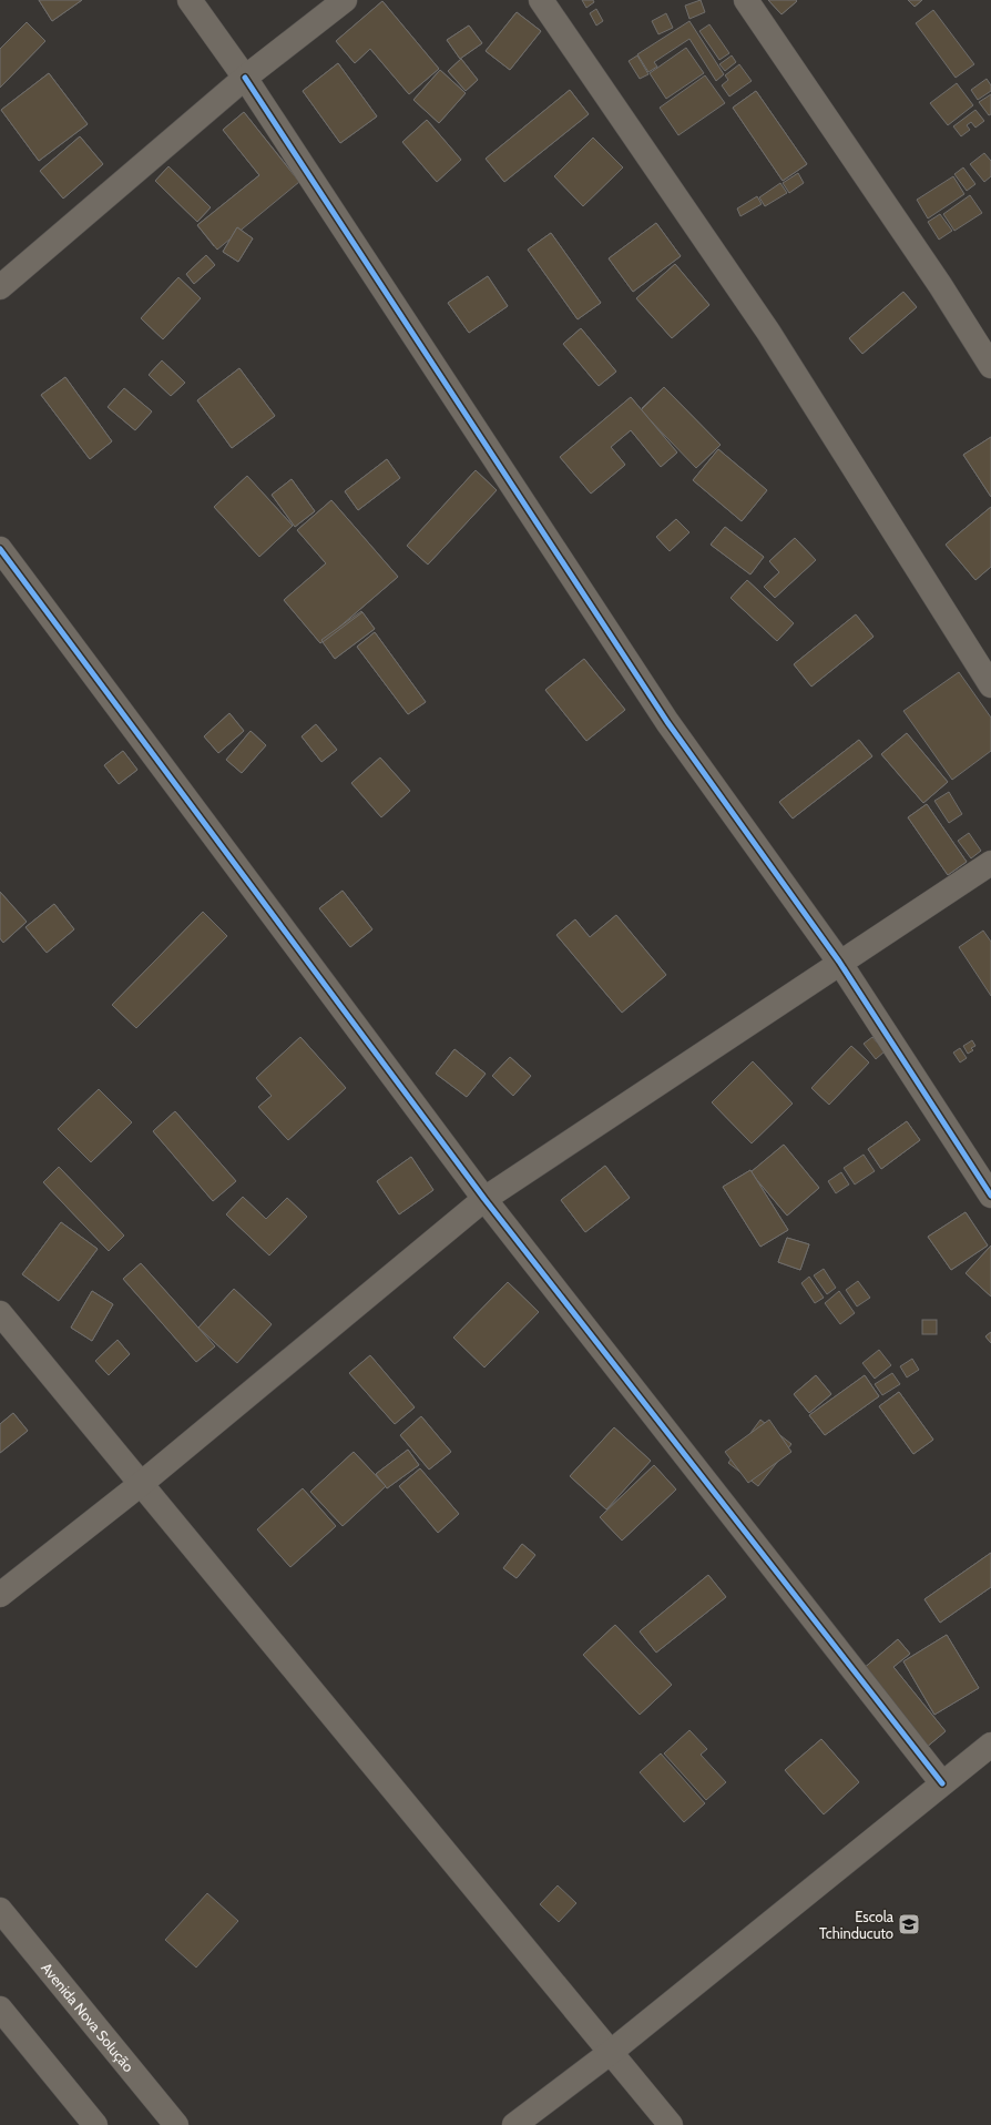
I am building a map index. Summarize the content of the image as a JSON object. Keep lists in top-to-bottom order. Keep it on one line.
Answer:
{"streets":{"street":["Avenida Nova Solução"]},"places":{"school or university":["Escola Tchinducuto"]}}
